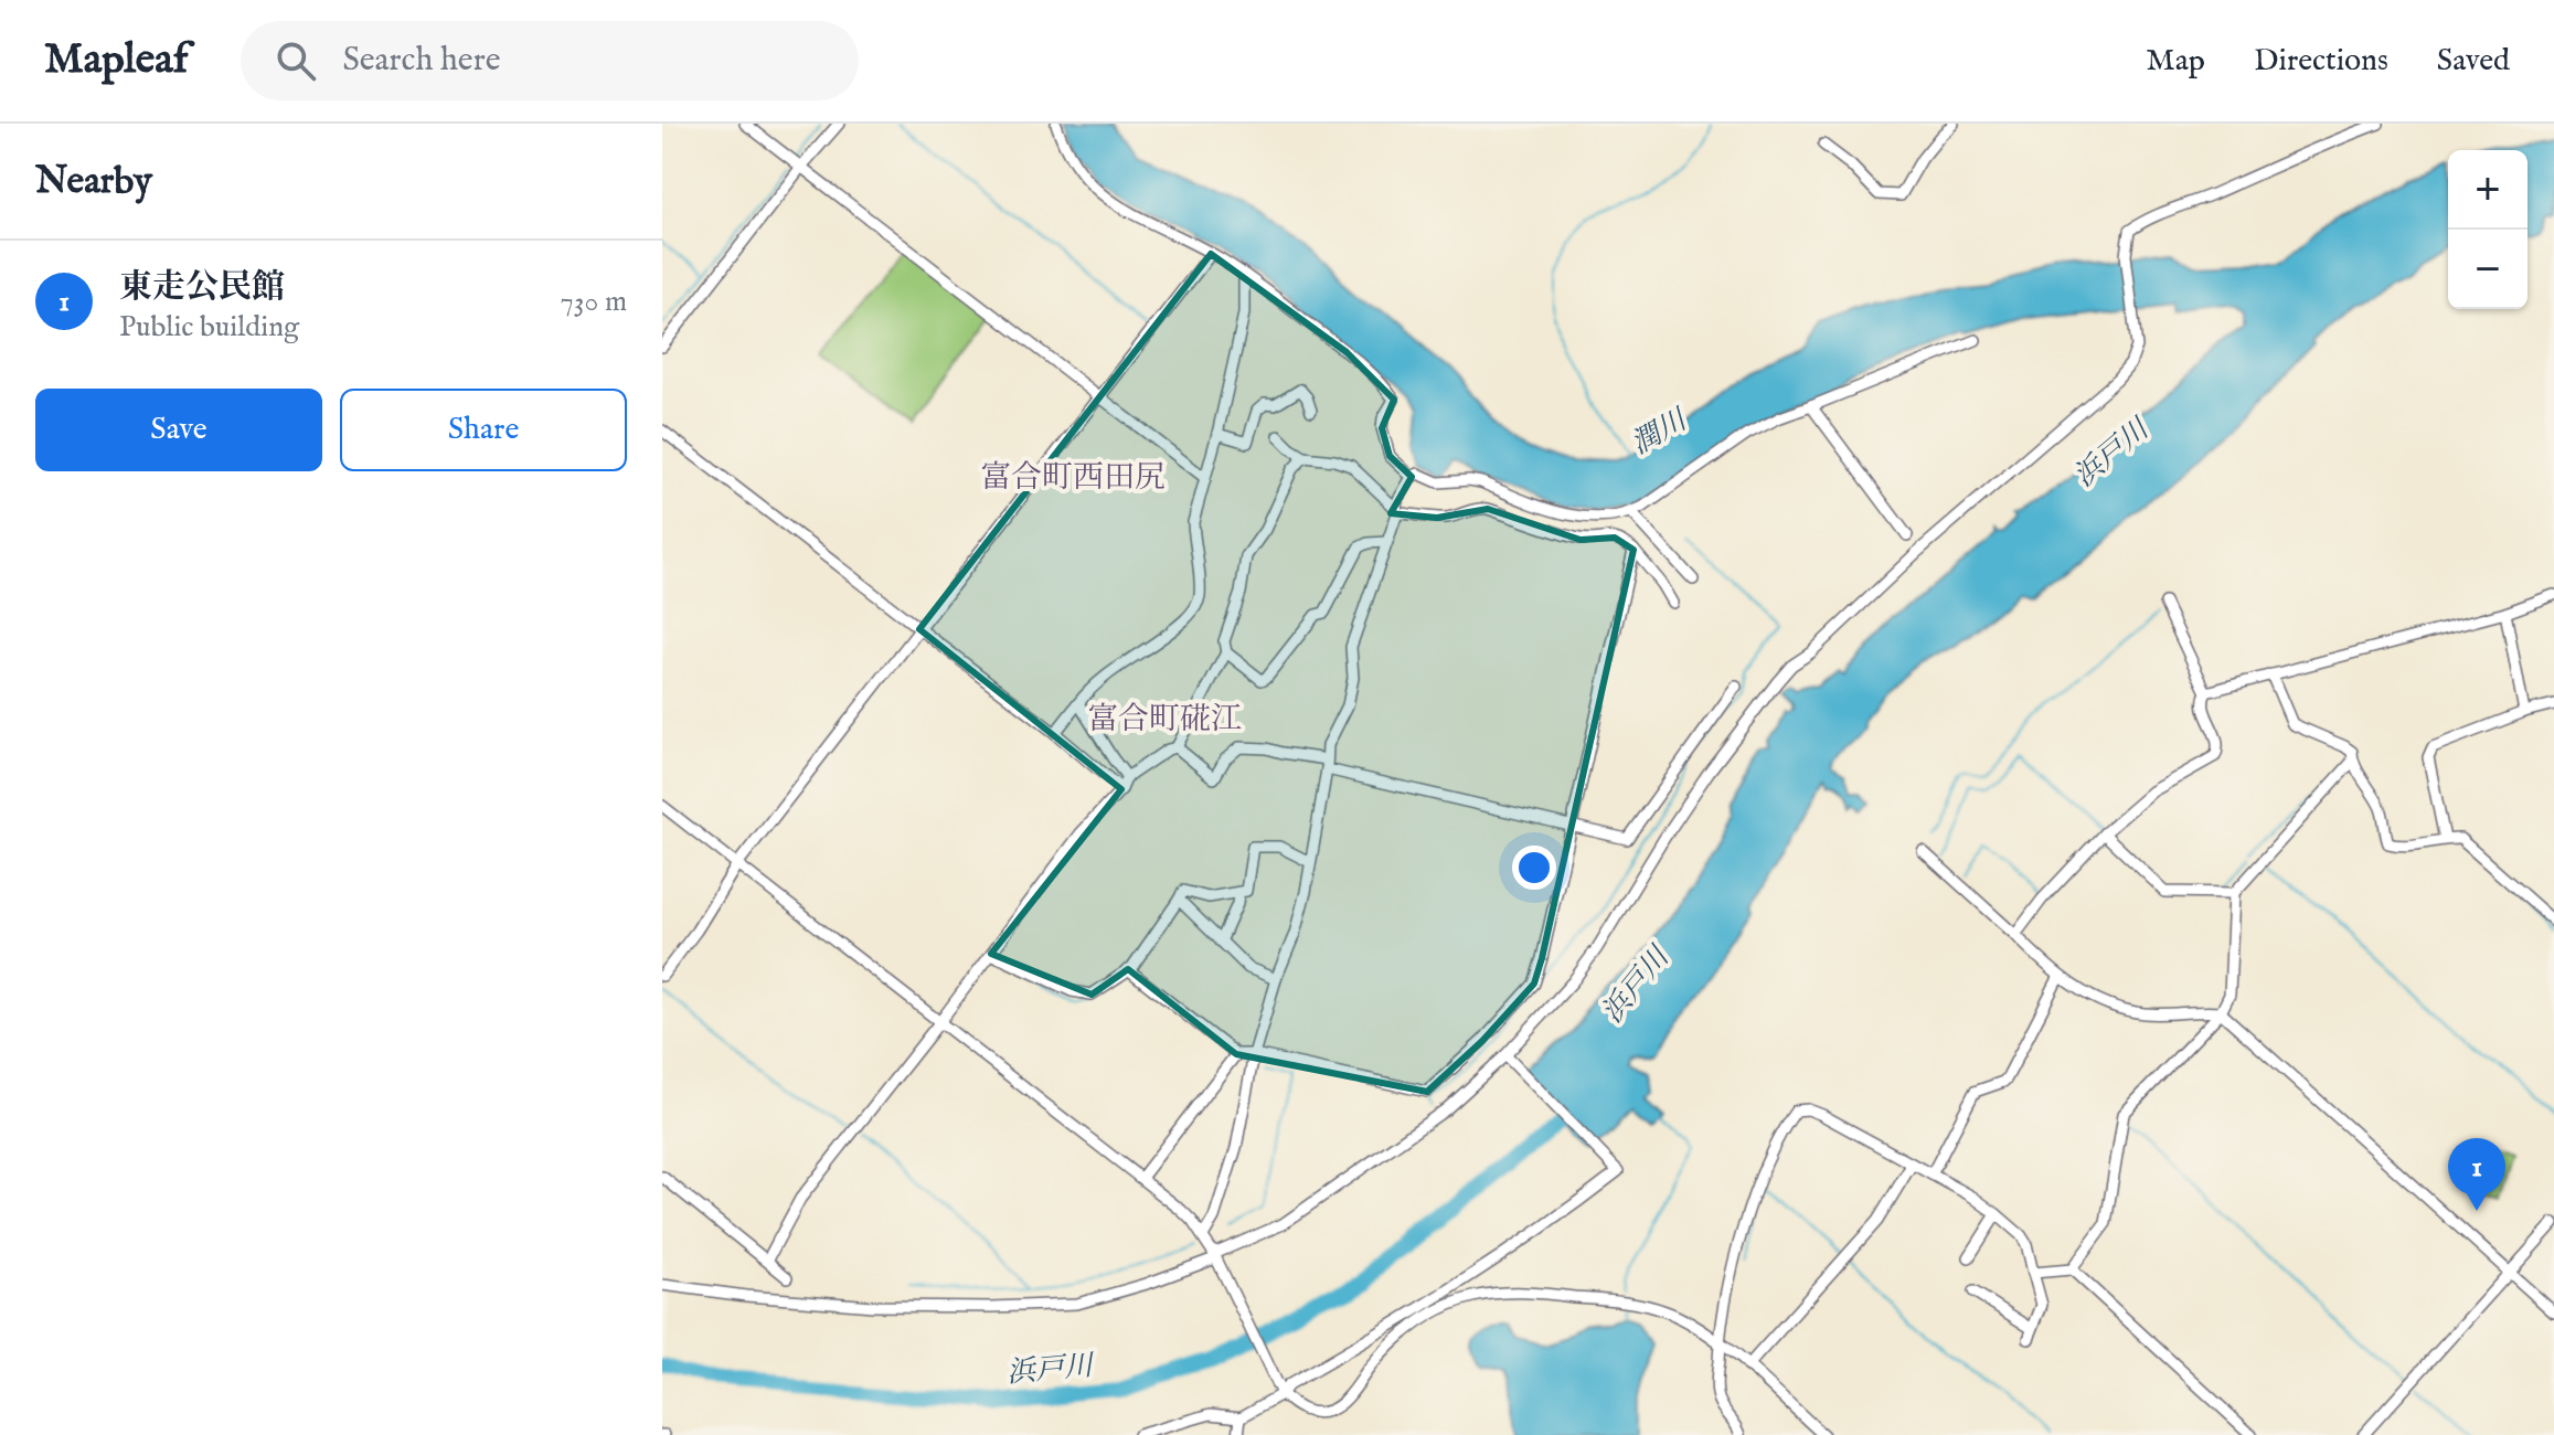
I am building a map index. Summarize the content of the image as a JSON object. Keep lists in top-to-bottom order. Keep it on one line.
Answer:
{"districts":["富合町西田尻","富合町硴江"],"water":["潤川","浜戸川"],"page":{"header":"Mapleaf","search":"Search here","nav":["Map","Directions","Saved"],"heading":"Nearby","map_buttons":["+","−"],"list":[{"mark":"1","name":"東走公民館","note":"Public building","value":"730 m"}],"buttons":["Save","Share"],"pins":"1"}}
